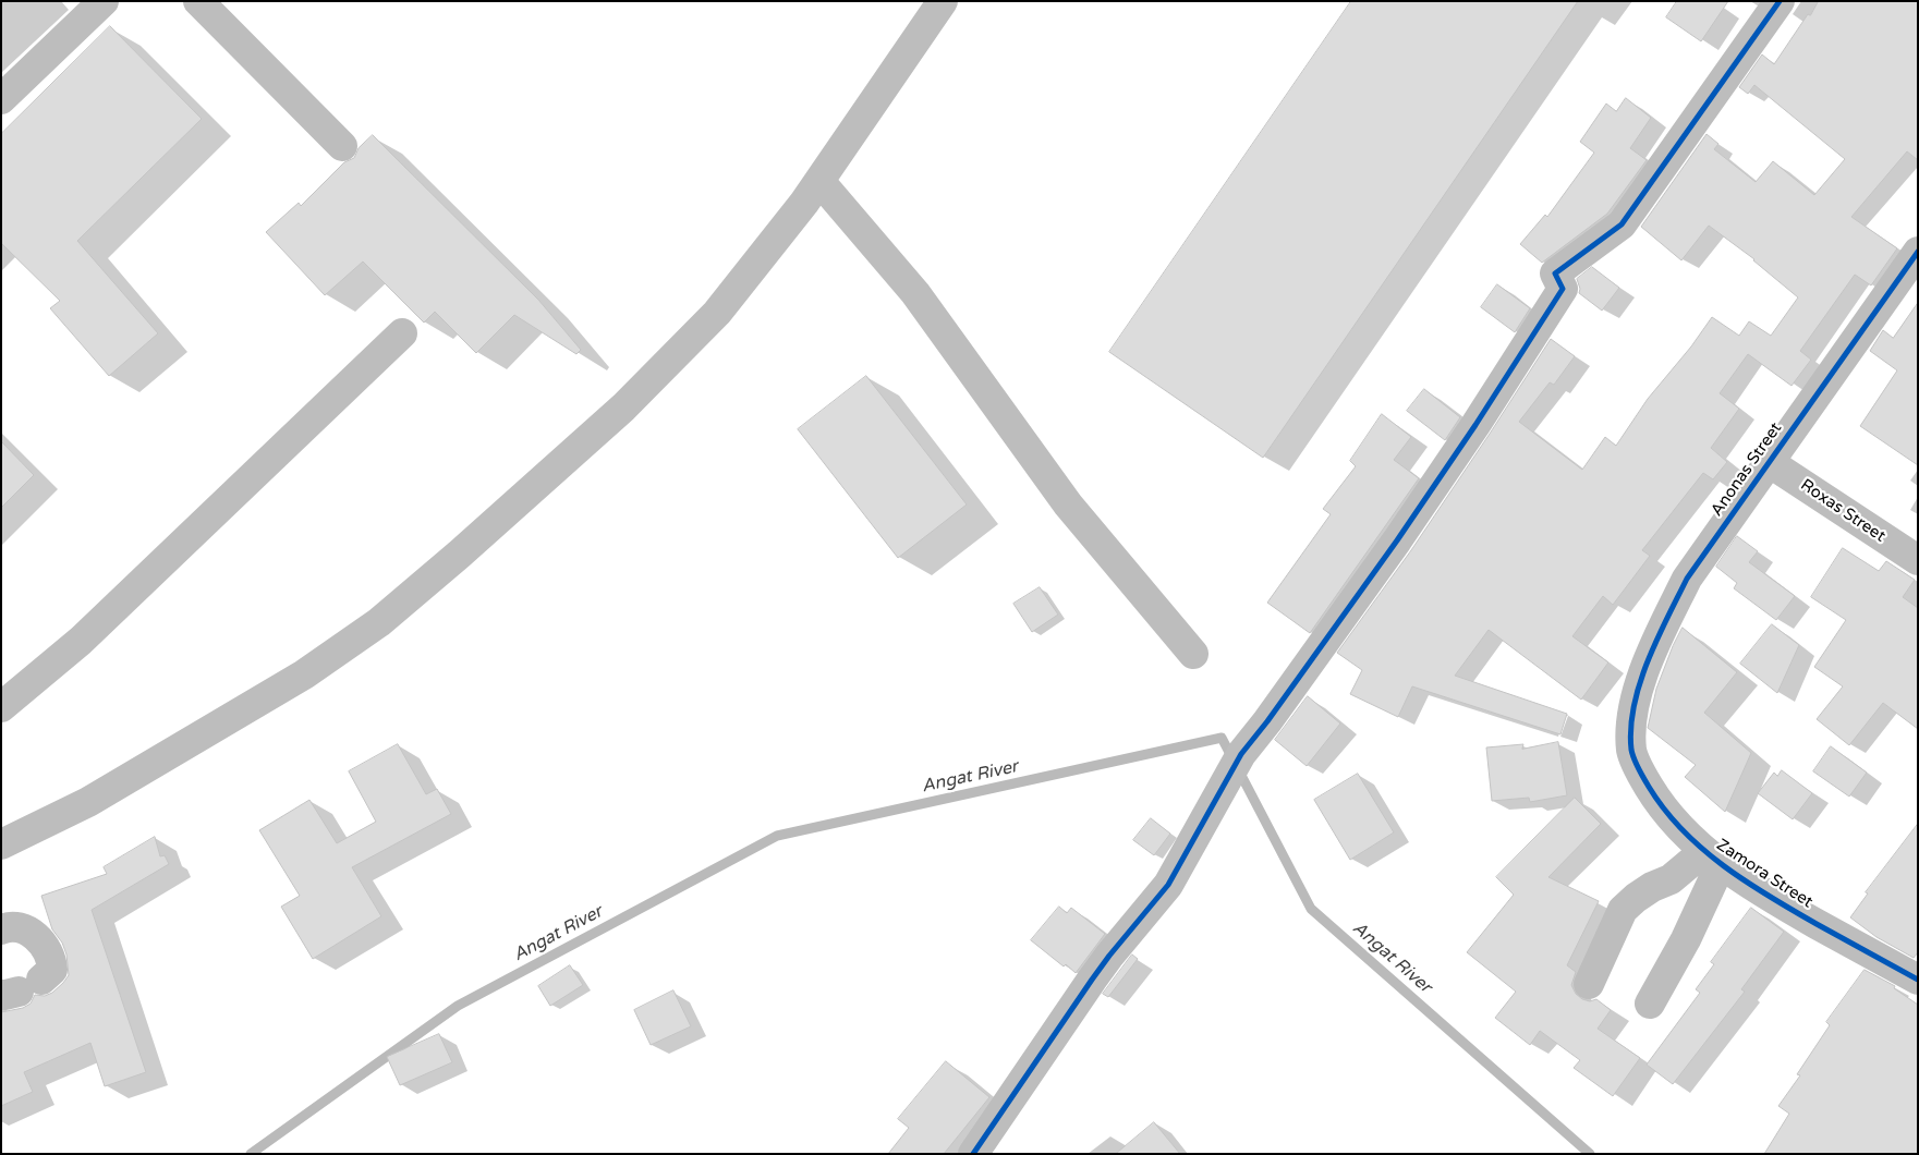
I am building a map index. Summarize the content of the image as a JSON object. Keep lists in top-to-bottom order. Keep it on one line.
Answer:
{"streets":{"street":["Anonas Street","Roxas Street","Zamora Street"]},"crossings":[["Anonas Street","Roxas Street"],["Anonas Street","Zamora Street"]],"water":["Angat River"]}
